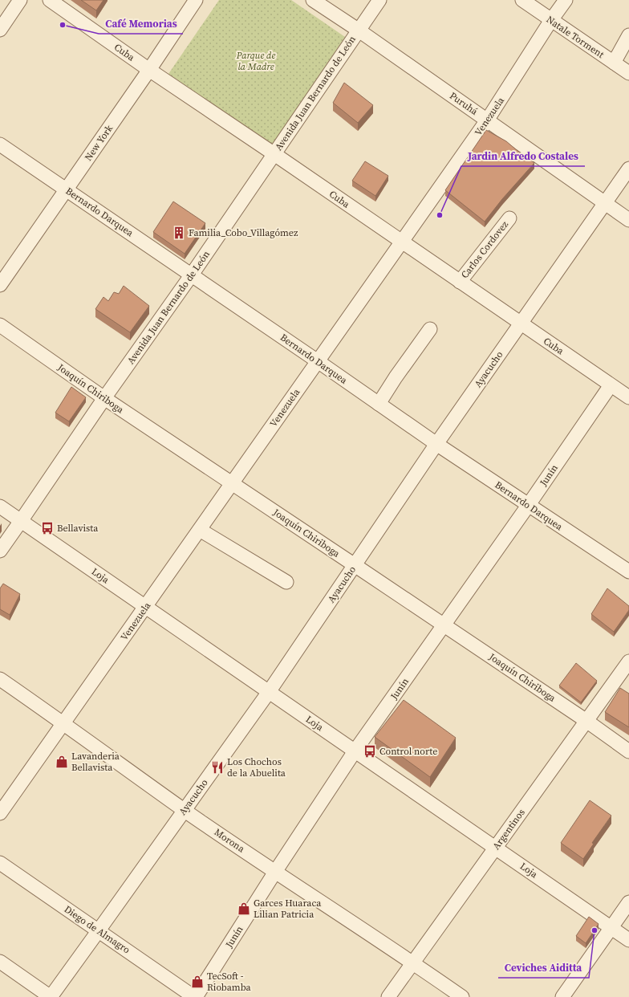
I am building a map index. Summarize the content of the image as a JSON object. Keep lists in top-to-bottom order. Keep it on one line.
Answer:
{"streets":{"street":["Natale Torment","Cuba","Avenida Juan Bernardo de León","Puruhá","Venezuela","New York","Bernardo Darquea","Carlos Cordovez","Ayacucho","Joaquín Chiriboga","Junín","Loja","Argentinos","Morona","Diego de Almagro"]},"crossings":[["Natale Torment","Venezuela"],["Cuba","Avenida Juan Bernardo de León"],["Cuba","Venezuela"],["Cuba","New York"],["Cuba","Carlos Cordovez"],["Cuba","Ayacucho"],["Cuba","Junín"],["Avenida Juan Bernardo de León","Puruhá"],["Avenida Juan Bernardo de León","Bernardo Darquea"],["Avenida Juan Bernardo de León","Joaquín Chiriboga"],["Avenida Juan Bernardo de León","Loja"],["Puruhá","Venezuela"],["Puruhá","Ayacucho"],["Venezuela","Bernardo Darquea"],["Venezuela","Joaquín Chiriboga"],["Venezuela","Loja"],["Venezuela","Morona"],["New York","Bernardo Darquea"],["Bernardo Darquea","Ayacucho"],["Bernardo Darquea","Junín"],["Ayacucho","Joaquín Chiriboga"],["Ayacucho","Loja"],["Ayacucho","Morona"],["Ayacucho","Diego de Almagro"],["Joaquín Chiriboga","Junín"],["Joaquín Chiriboga","Argentinos"],["Junín","Loja"],["Junín","Morona"],["Junín","Diego de Almagro"],["Loja","Argentinos"],["Argentinos","Morona"]],"parks":["Parque de la Madre"],"places":{"other":["Café Memorias","Jardin Alfredo Costales","Ceviches Aiditta"],"building":["Familia_Cobo_Villagómez"],"bus stop":["Bellavista","Control norte"],"shop":["Lavanderia Bellavista","Garces Huaraca Lilian Patricia","TecSoft - Riobamba"],"restaurant":["Los Chochos de la Abuelita"]}}
